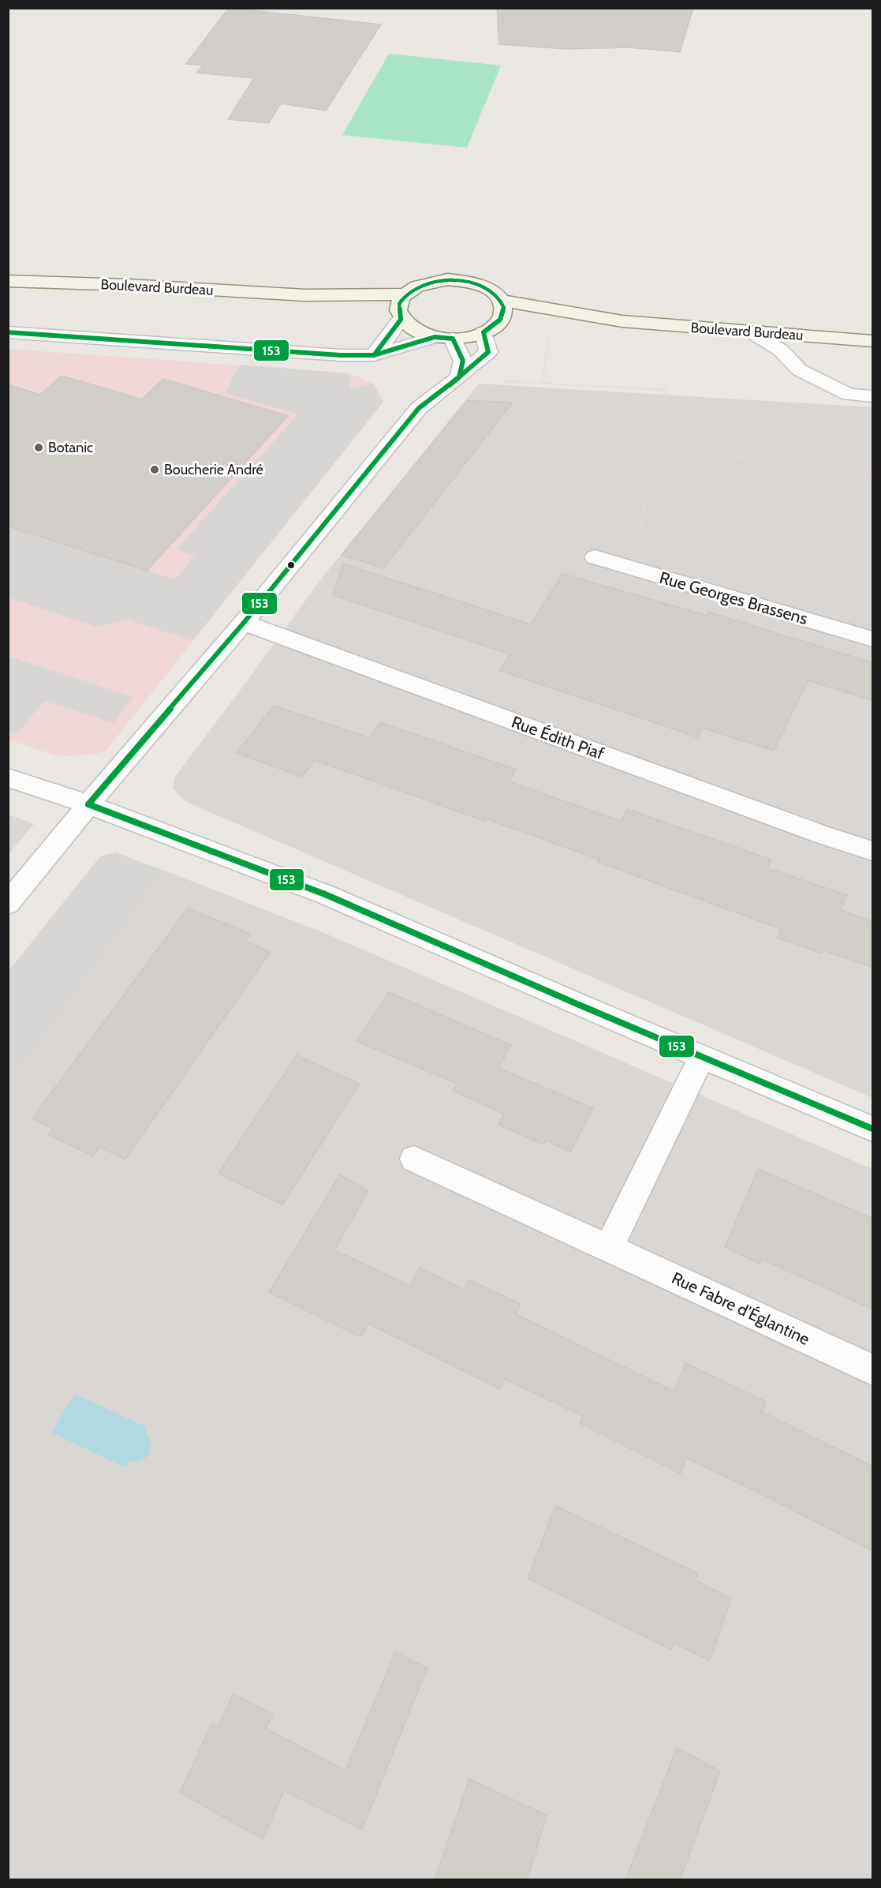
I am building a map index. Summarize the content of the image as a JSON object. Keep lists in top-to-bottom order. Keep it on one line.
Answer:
{"streets":{"main road":["Boulevard Burdeau"],"street":["Rue Georges Brassens","Rue Édith Piaf","Rue Fabre d'Églantine"]},"places":["Botanic","Boucherie André"],"lines":["transit line 153"]}
